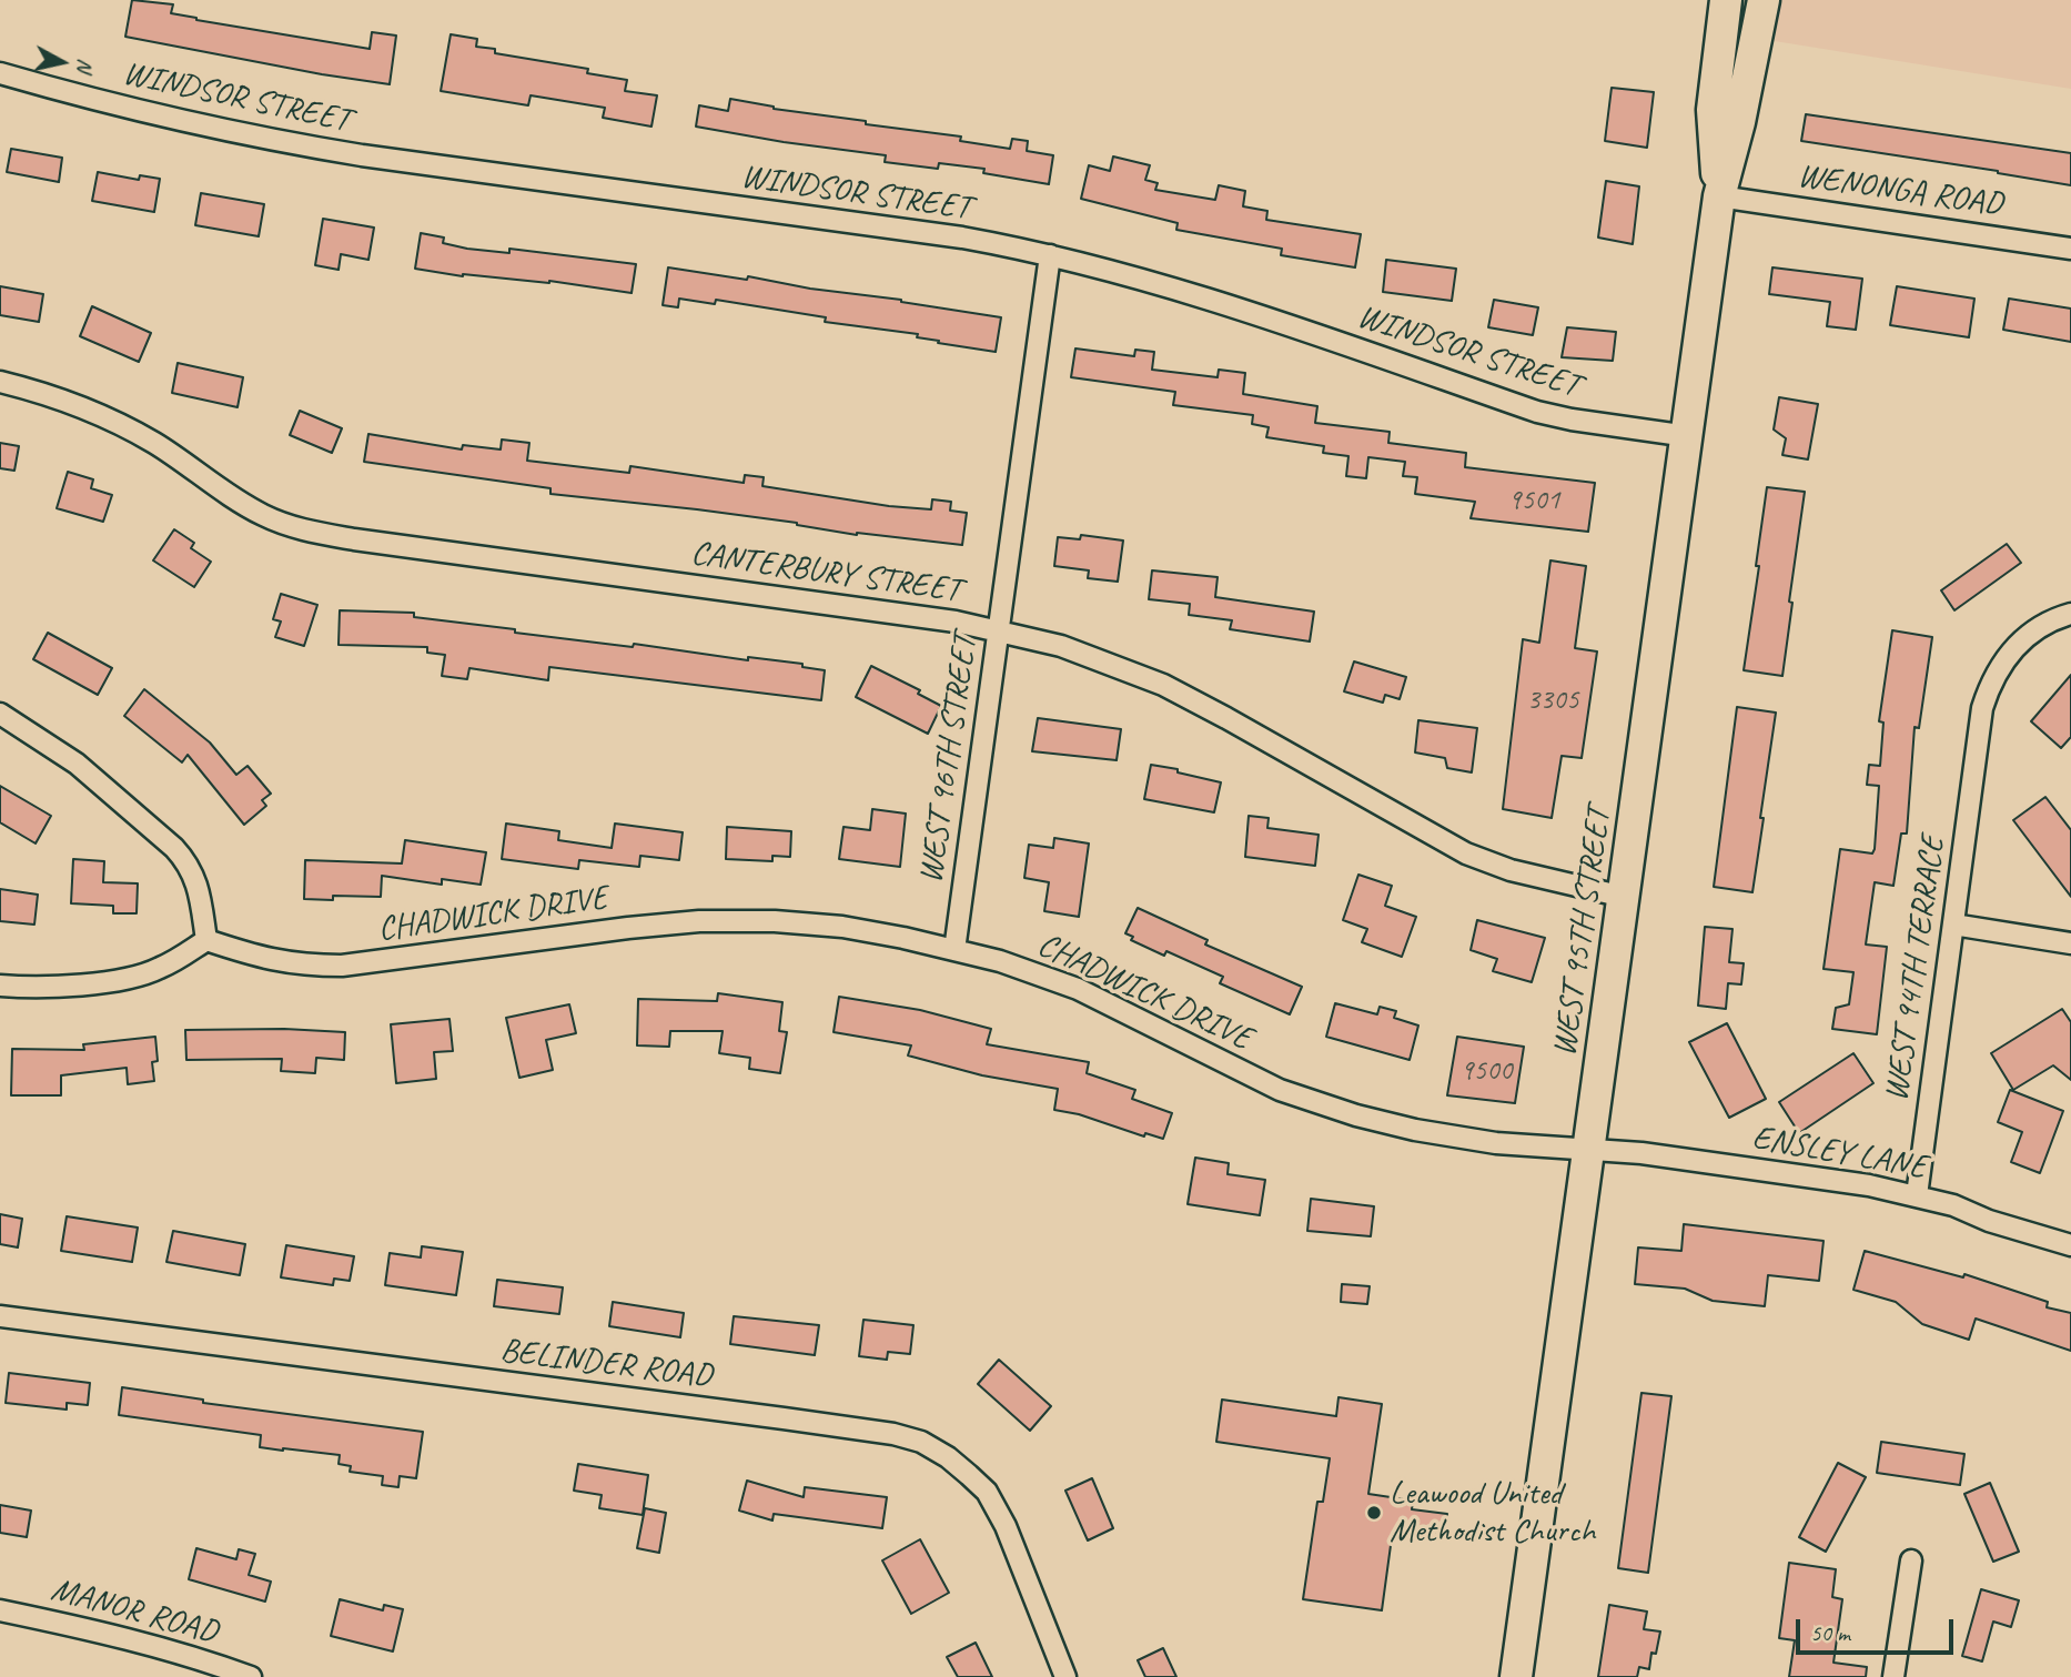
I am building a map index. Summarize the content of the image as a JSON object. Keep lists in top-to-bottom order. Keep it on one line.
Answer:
{"streets":{"main road":["WEST 95TH STREET"],"street":["WINDSOR STREET","WENONGA ROAD","CANTERBURY STREET","WEST 96TH STREET","CHADWICK DRIVE","WEST 94TH TERRACE","ENSLEY LANE","BELINDER ROAD","MANOR ROAD"]},"crossings":[["WINDSOR STREET","WEST 96TH STREET"],["WINDSOR STREET","WEST 95TH STREET"],["WENONGA ROAD","WEST 95TH STREET"],["CANTERBURY STREET","WEST 96TH STREET"],["CANTERBURY STREET","WEST 95TH STREET"],["WEST 96TH STREET","CHADWICK DRIVE"],["CHADWICK DRIVE","WEST 95TH STREET"],["CHADWICK DRIVE","ENSLEY LANE"],["WEST 95TH STREET","ENSLEY LANE"],["WEST 94TH TERRACE","ENSLEY LANE"]],"places":["Leawood United Methodist Church"],"house_numbers":["9501","3305","9500"],"scale_bar":"50 m","north":"right"}
